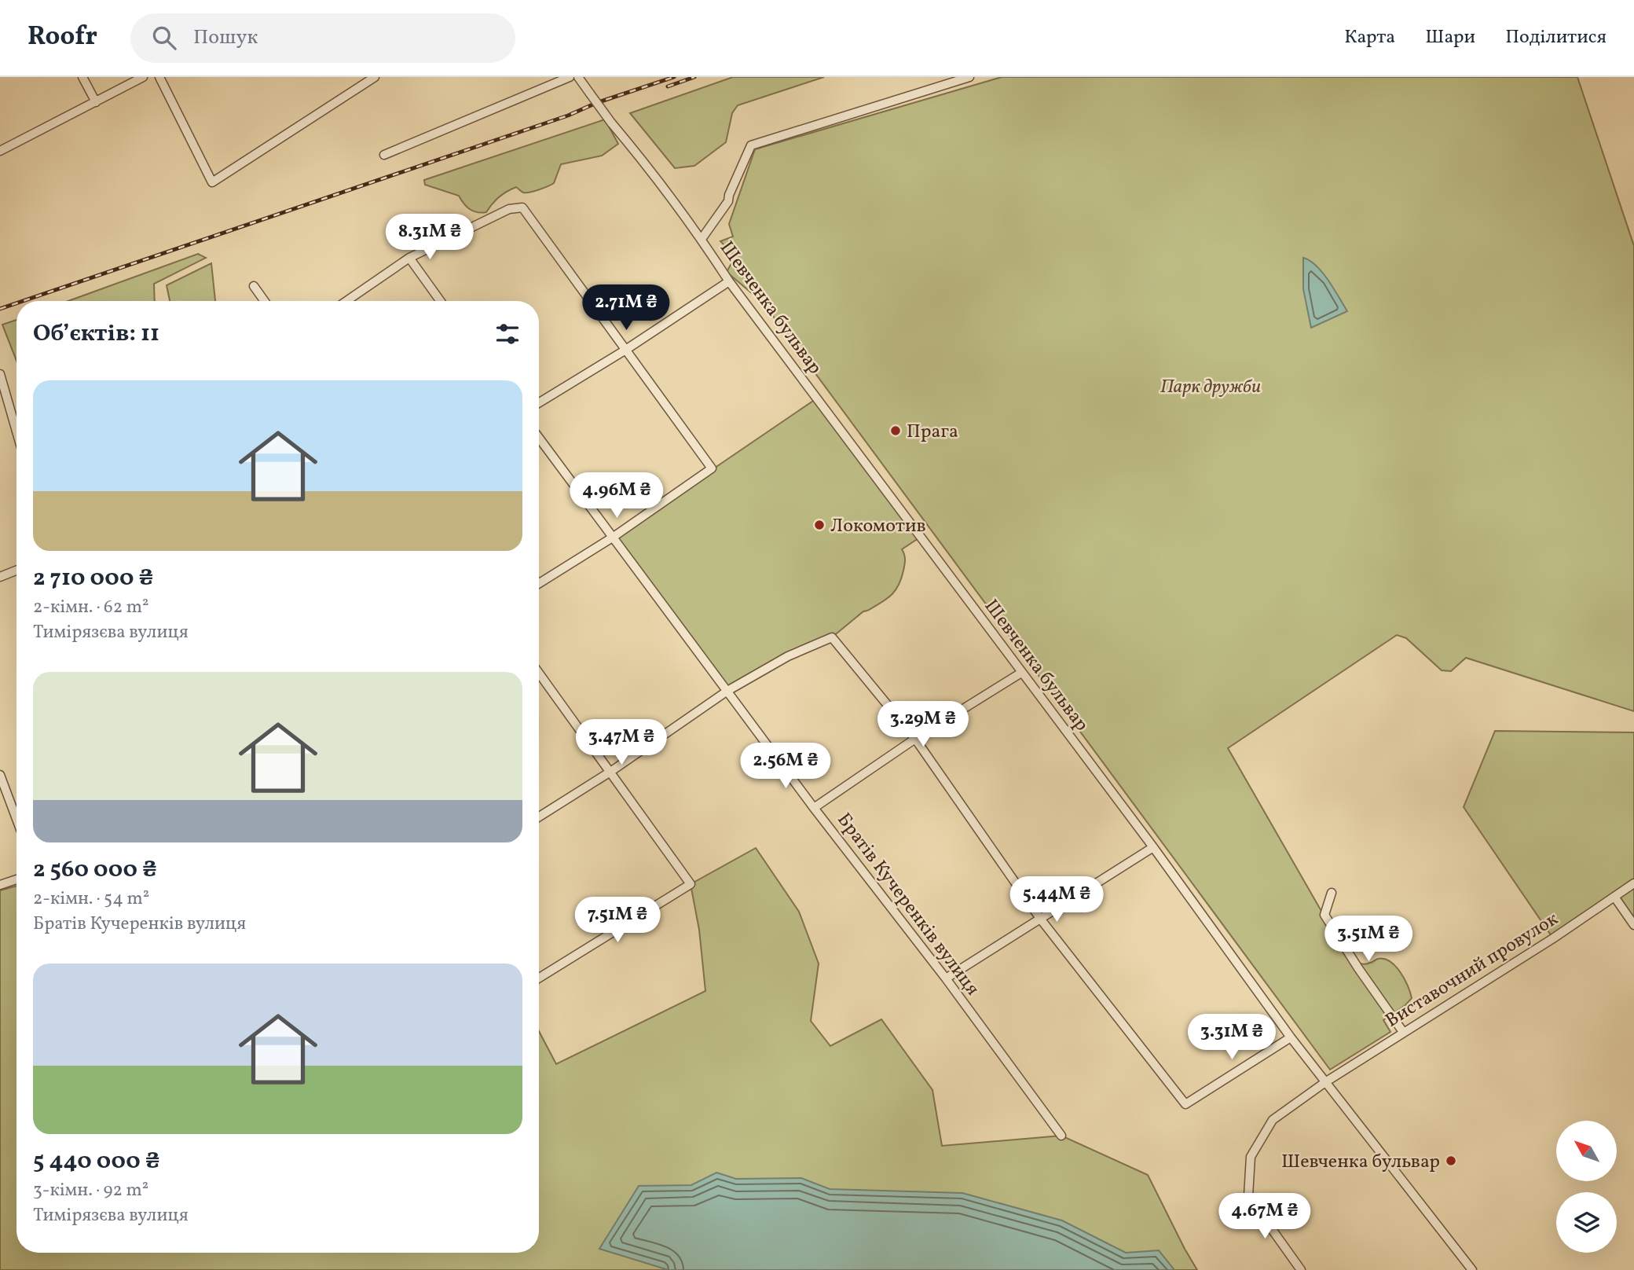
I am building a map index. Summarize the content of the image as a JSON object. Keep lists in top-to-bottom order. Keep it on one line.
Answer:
{"streets":{"street":["Шевченка бульвар","Братів Кучеренків вулиця","Виставочний провулок"]},"crossings":[["Шевченка бульвар","Виставочний провулок"]],"parks":["Парк дружби"],"places":["Прага","Локомотив","Шевченка бульвар"],"north":"top left","page":{"header":"Roofr","search":"Пошук","nav":["Карта","Шари","Поділитися"],"price":["8.31M ₴","2.71M ₴","4.96M ₴","3.29M ₴","3.47M ₴","2.56M ₴","5.44M ₴","7.51M ₴","3.51M ₴","3.31M ₴","4.67M ₴"],"heading":"Об’єктів: 11","list":[{"name":"2 710 000 ₴","note":"2-кімн. · 62 m² · Тимірязєва вулиця"},{"name":"2 560 000 ₴","note":"2-кімн. · 54 m² · Братів Кучеренків вулиця"},{"name":"5 440 000 ₴","note":"3-кімн. · 92 m² · Тимірязєва вулиця"}]}}
